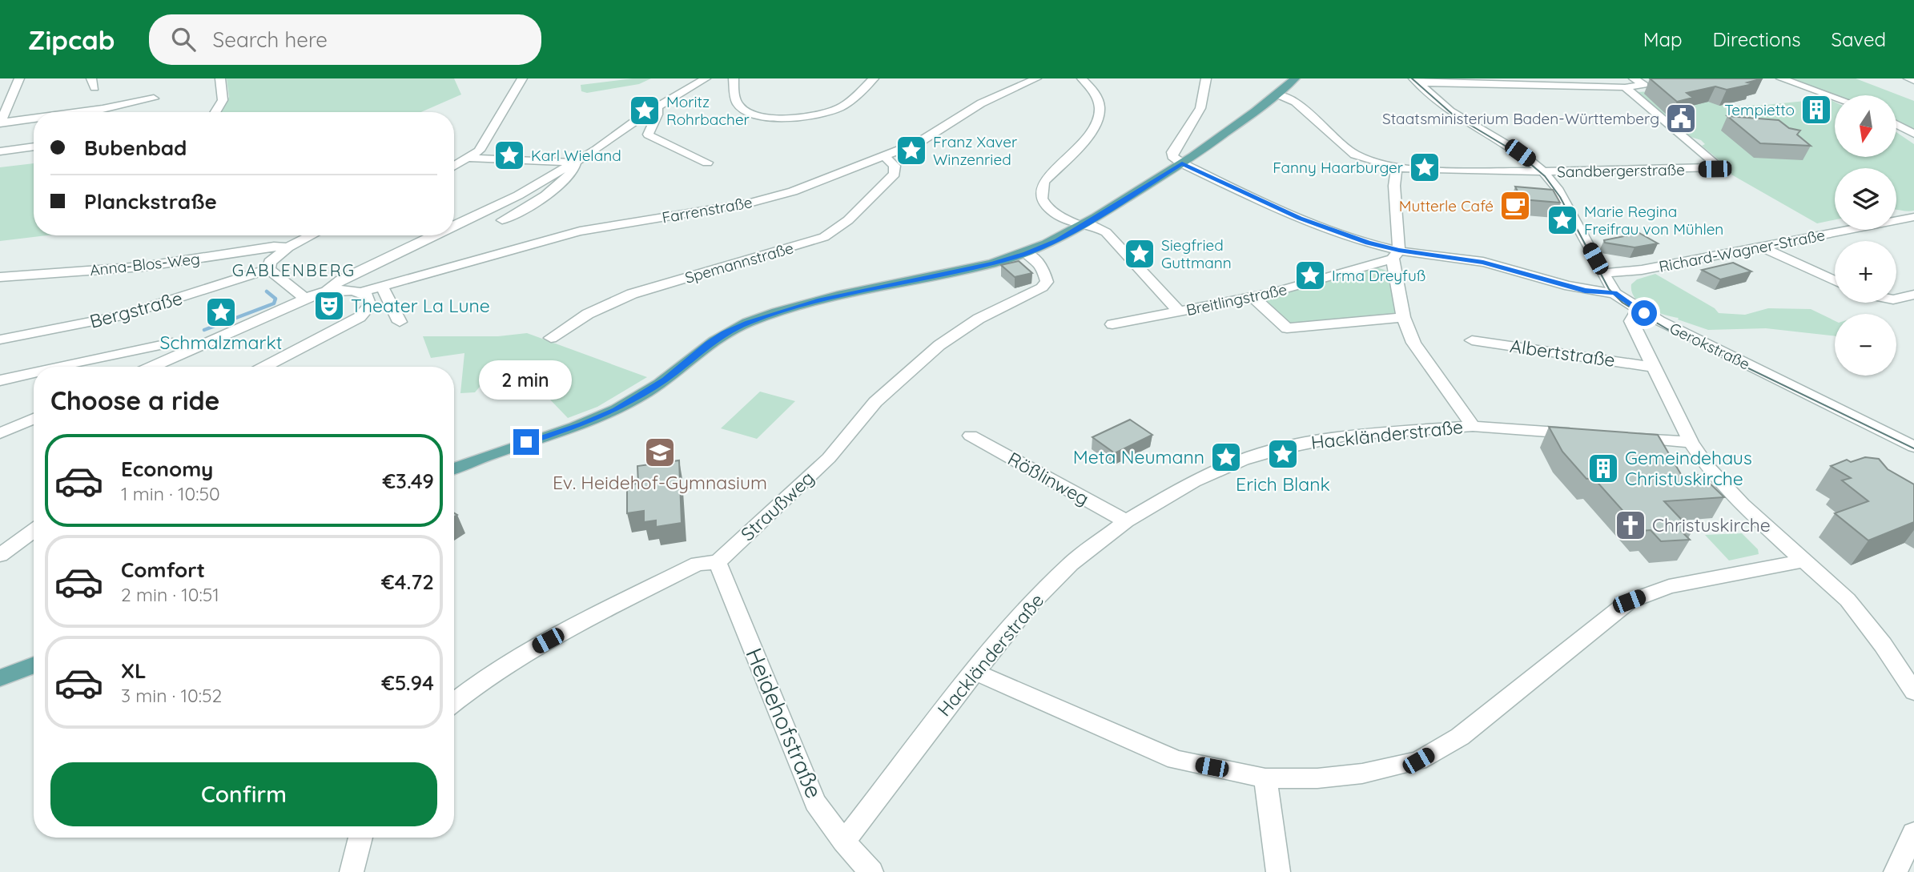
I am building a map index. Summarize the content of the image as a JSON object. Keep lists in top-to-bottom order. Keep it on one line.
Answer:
{"streets":{"street":["Sandbergerstraße","Farrenstraße","Richard-Wagner-Straße","Spemannstraße","Anna-Blos-Weg","Breitlingstraße","Bergstraße","Gerokstraße","Albertstraße","Hackländerstraße","Rößlinweg","Straußweg","Heidehofstraße"]},"crossings":[["Farrenstraße","Spemannstraße"],["Breitlingstraße","Gerokstraße"],["Hackländerstraße","Rößlinweg"],["Hackländerstraße","Heidehofstraße"],["Straußweg","Heidehofstraße"]],"districts":["GABLENBERG"],"places":{"building":["Tempietto","Gemeindehaus Christuskirche"],"place":["Moritz Rohrbacher","Franz Xaver Winzenried","Karl Wieland","Fanny Haarburger","Marie Regina Freifrau von Mühlen","Siegfried Guttmann","Irma Dreyfuß","Schmalzmarkt","Erich Blank","Meta Neumann"],"public building":["Staatsministerium Baden-Württemberg"],"cafe":["Mutterle Café"],"theatre":["Theater La Lune"],"school or university":["Ev. Heidehof-Gymnasium"],"church":["Christuskirche"]},"north":"bottom","page":{"header":"Zipcab","search":"Search here","nav":["Map","Directions","Saved"],"map_buttons":["+","−"],"banner":["Bubenbad","Planckstraße"],"bubble":"2 min","heading":"Choose a ride","list":[{"name":"Economy","note":"1 min · 10:50","value":"€3.49"},{"name":"Comfort","note":"2 min · 10:51","value":"€4.72"},{"name":"XL","note":"3 min · 10:52","value":"€5.94"}],"buttons":"Confirm"}}
